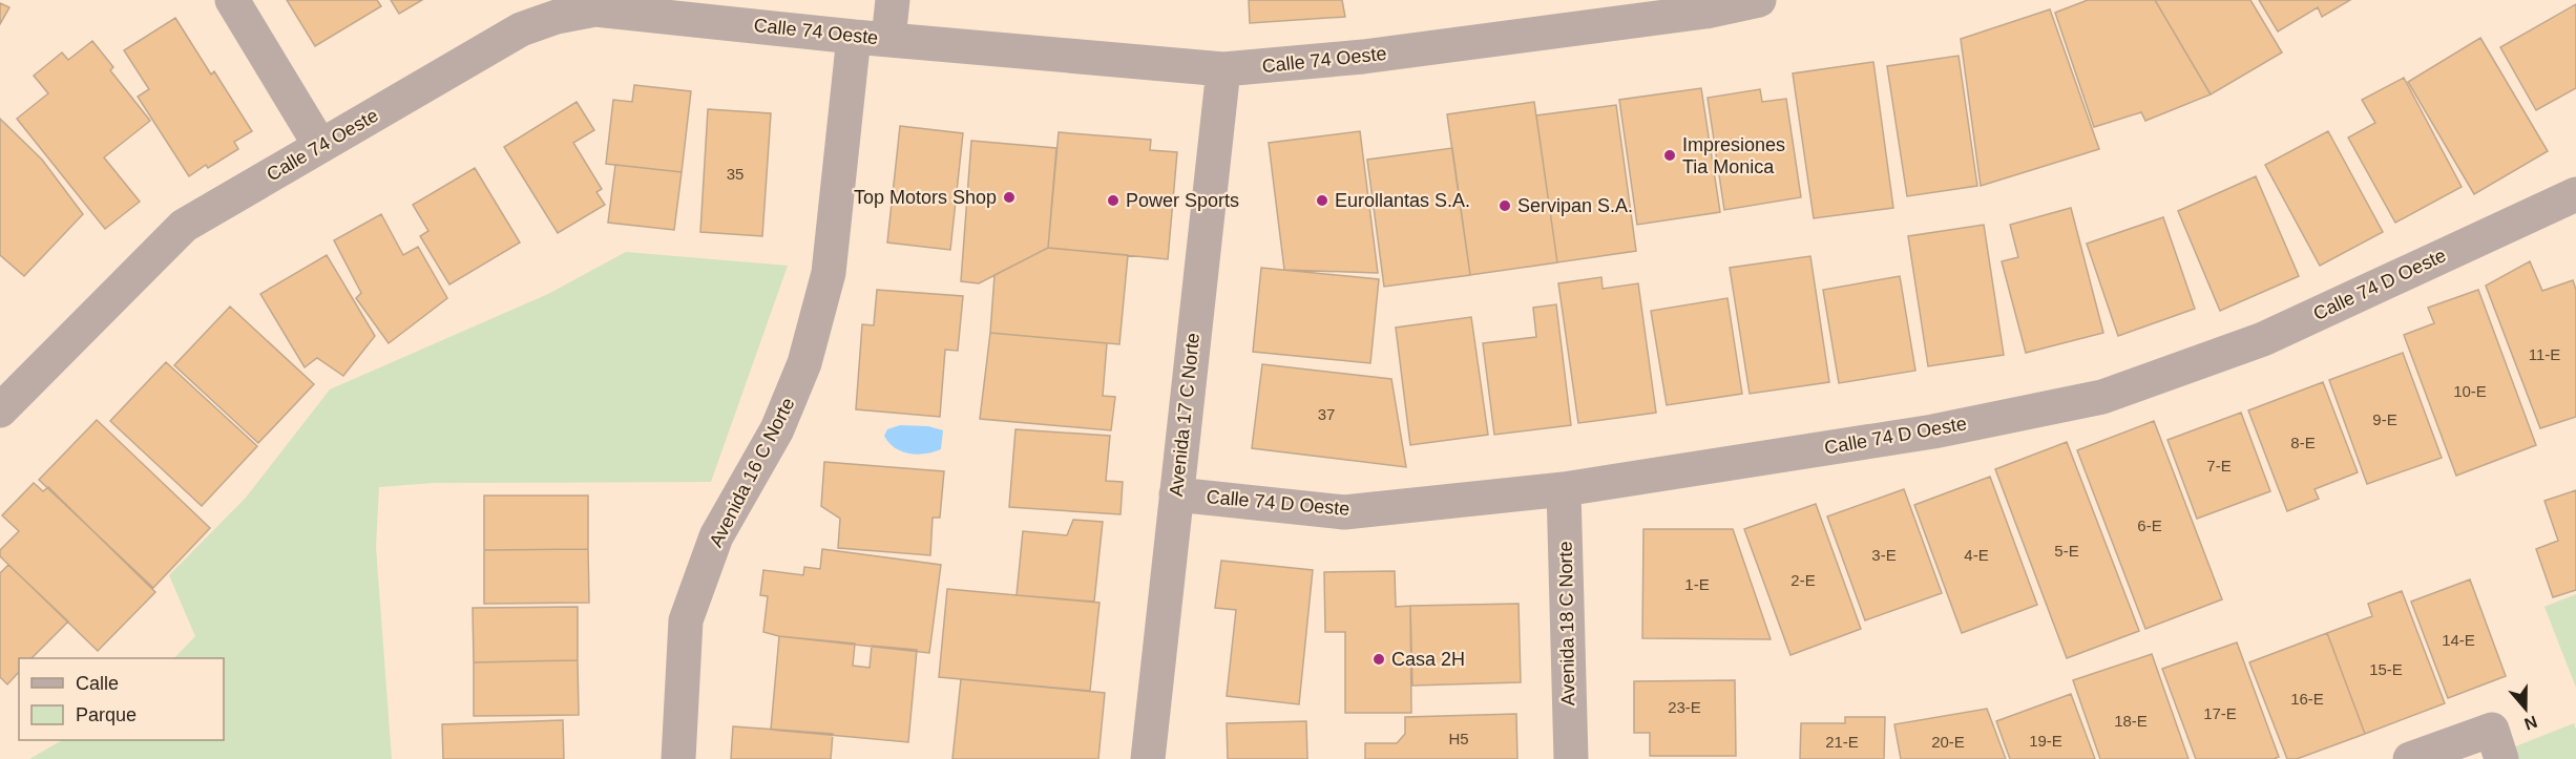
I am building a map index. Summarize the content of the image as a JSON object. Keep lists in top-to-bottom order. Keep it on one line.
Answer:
{"streets":{"street":["Calle 74 Oeste","Calle 74 D Oeste","Avenida 17 C Norte","Avenida 16 C Norte","Avenida 18 C Norte"]},"crossings":[["Calle 74 Oeste","Avenida 17 C Norte"],["Calle 74 Oeste","Avenida 16 C Norte"],["Calle 74 D Oeste","Avenida 17 C Norte"],["Calle 74 D Oeste","Avenida 18 C Norte"]],"places":["Impresiones Tia Monica","Top Motors Shop","Power Sports","Eurollantas S.A.","Servipan S.A.","Casa 2H"],"house_numbers":["35","11-E","10-E","37","9-E","8-E","7-E","6-E","5-E","3-E","4-E","2-E","1-E","14-E","15-E","16-E","23-E","17-E","18-E","H5","19-E","21-E","20-E"],"legend":["Calle","Parque"],"north":"bottom"}
